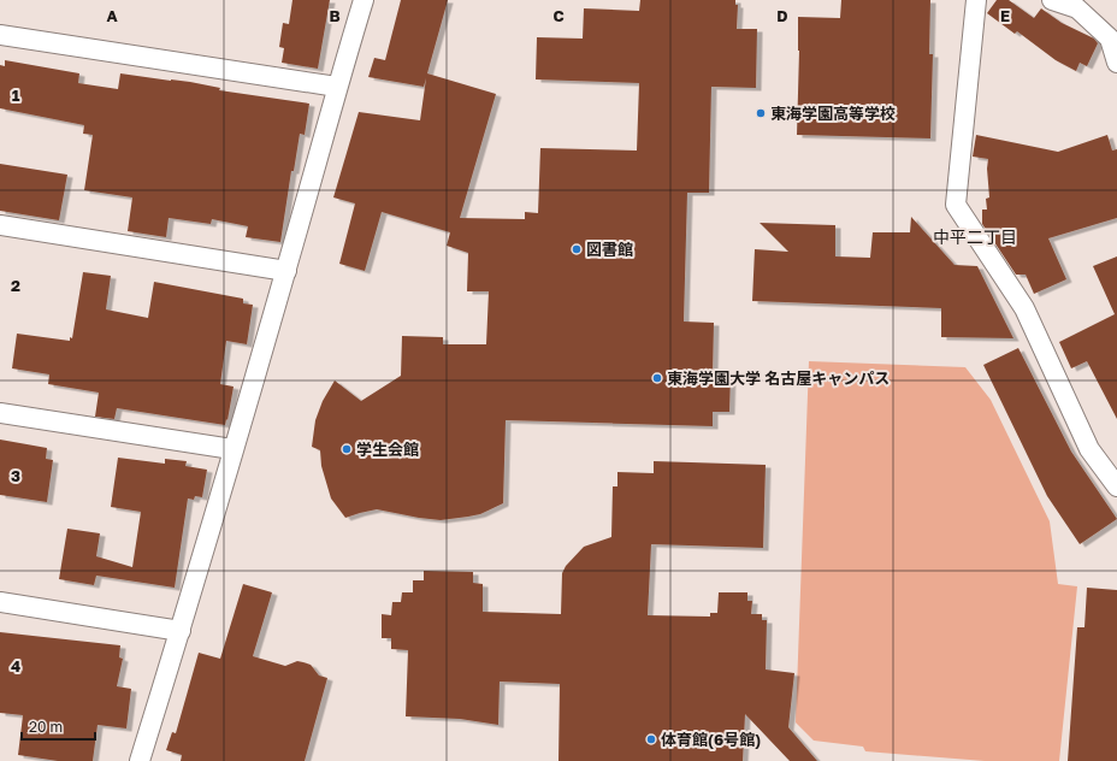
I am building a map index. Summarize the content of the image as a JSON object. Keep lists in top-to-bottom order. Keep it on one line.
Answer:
{"districts":["中平二丁目"],"places":["東海学園高等学校","図書館","東海学園大学 名古屋キャンパス","学生会館","体育館(6号館)"],"scale_bar":"20 m","grid":{"columns":["A","B","C","D","E"],"rows":["1","2","3","4"]}}
